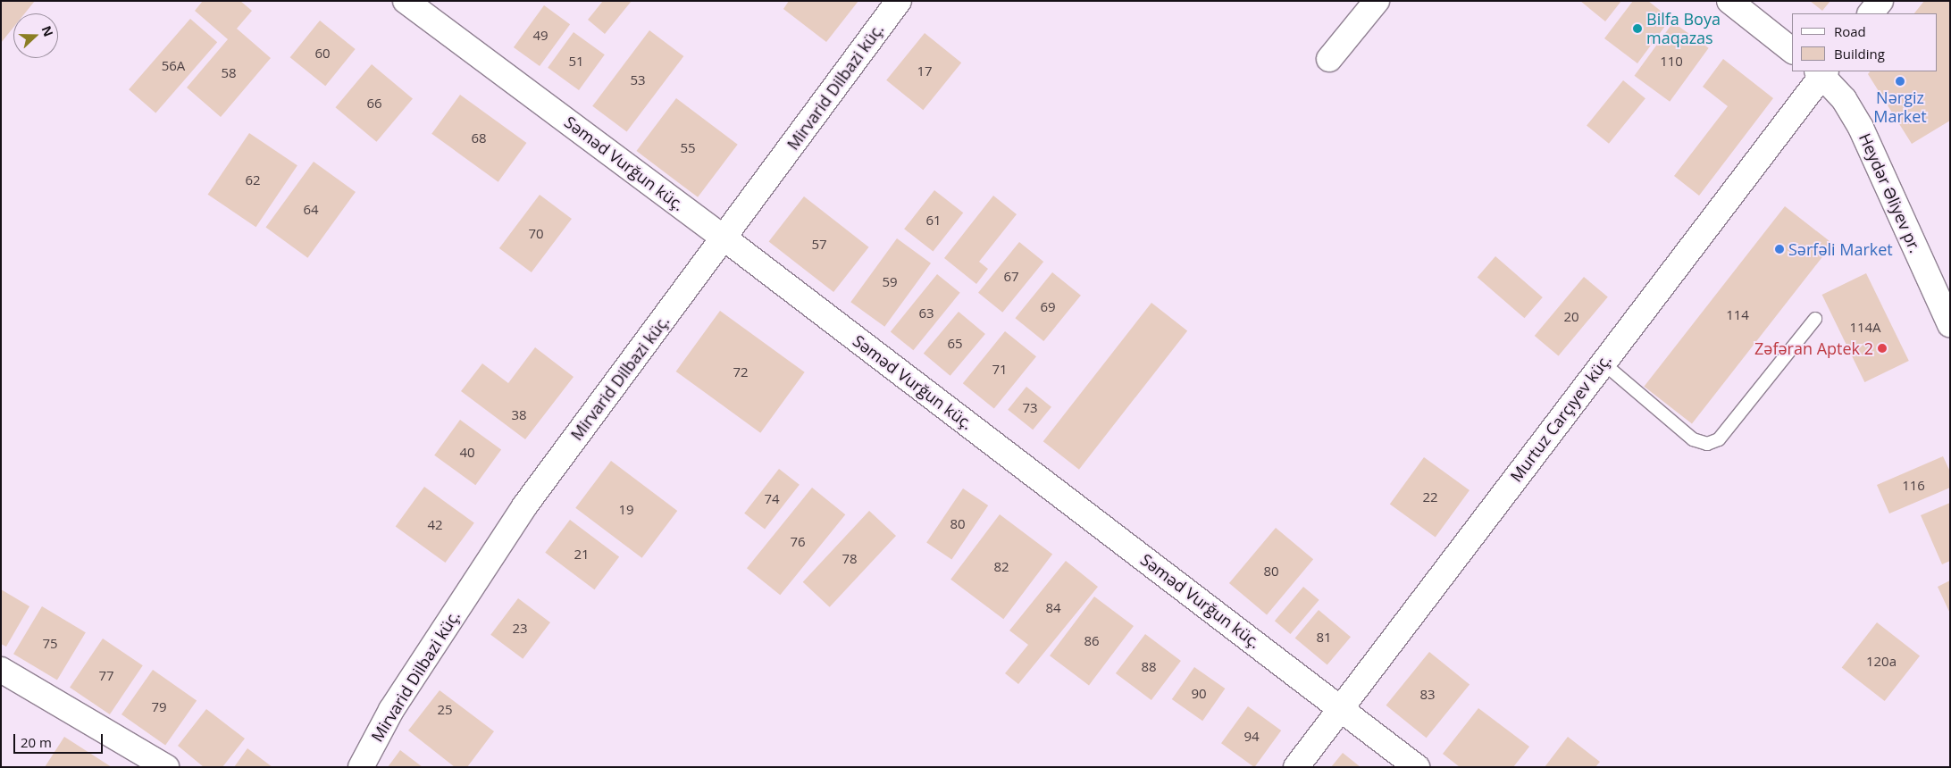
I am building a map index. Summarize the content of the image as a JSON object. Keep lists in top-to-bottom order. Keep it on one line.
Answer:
{"streets":{"street":["Mirvarid Dilbazi küç.","Səməd Vurğun küç.","Heydər Əliyev pr.","Murtuz Carçıyev küç."]},"crossings":[["Mirvarid Dilbazi küç.","Səməd Vurğun küç."],["Səməd Vurğun küç.","Murtuz Carçıyev küç."],["Heydər Əliyev pr.","Murtuz Carçıyev küç."]],"places":["Bilfa Boya maqazas","Nərgiz Market","Sərfəli Market","Zəfəran Aptek 2"],"house_numbers":["49","60","51","110","56A","17","58","53","66","68","55","62","64","61","70","57","67","59","69","63","114","20","114A","65","71","72","73","38","40","116","22","74","19","80","42","76","21","78","82","80","84","23","81","86","75","120a","88","77","90","83","79","25","94"],"legend":["Road","Building"],"scale_bar":"20 m","north":"right"}
